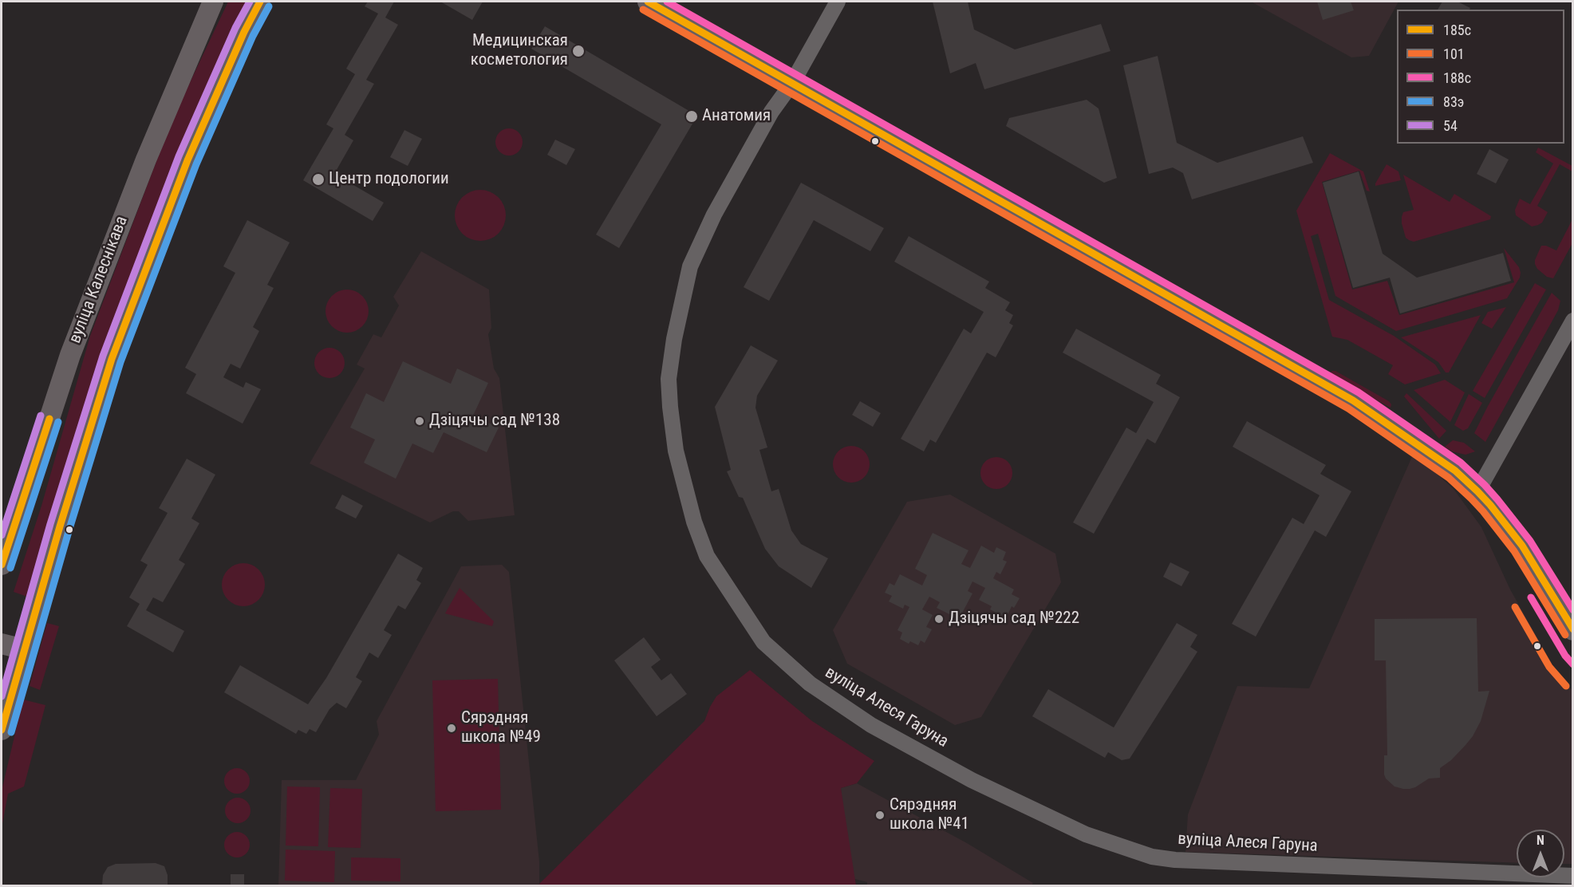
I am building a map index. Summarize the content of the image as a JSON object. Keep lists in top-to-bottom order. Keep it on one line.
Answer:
{"streets":{"main road":["вуліца Калеснікава"],"street":["вуліца Алеся Гаруна"]},"places":["Медицинская косметология","Анатомия","Центр подологии","Дзіцячы сад №138","Дзіцячы сад №222","Сярэдняя школа №49","Сярэдняя школа №41"],"lines":["transit line 185с","transit line 188с","transit line 54","transit line 83э","transit line 101"],"legend":["185с","101","188с","83э","54"],"north":"top"}
